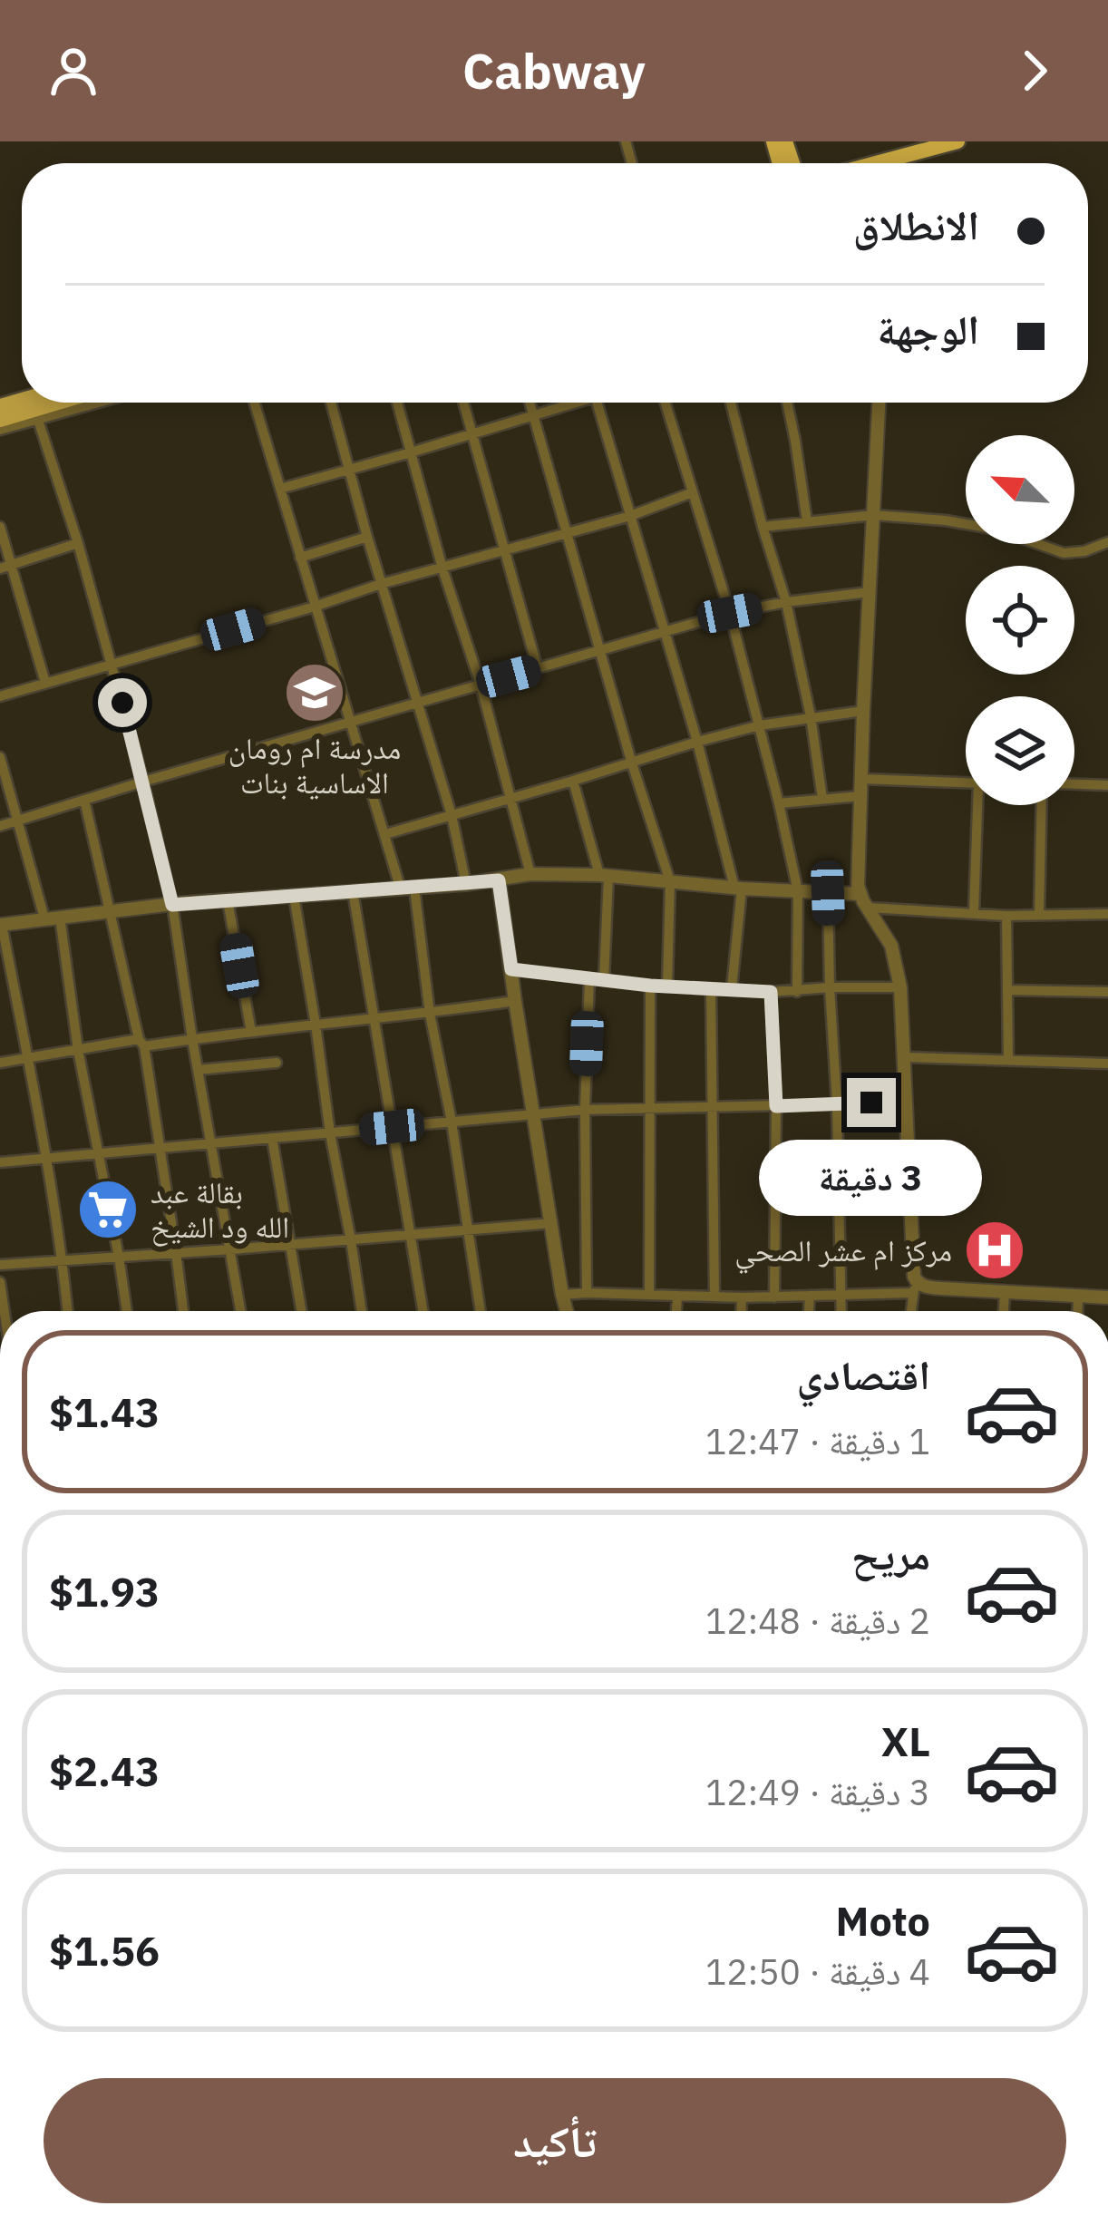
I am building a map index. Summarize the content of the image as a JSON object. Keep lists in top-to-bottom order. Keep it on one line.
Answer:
{"places":{"school or university":["مدرسة ام رومان الاساسية بنات"],"supermarket":["بقالة عبد الله ود الشيخ"],"hospital":["مركز ام عشر الصحي"]},"north":"top left","page":{"header":"Cabway","banner":["الانطلاق","الوجهة"],"bubble":"3 دقيقة","list":[{"name":"اقتصادي","note":"1 دقيقة · 12:47","value":"$1.43"},{"name":"مريح","note":"2 دقيقة · 12:48","value":"$1.93"},{"name":"XL","note":"3 دقيقة · 12:49","value":"$2.43"},{"name":"Moto","note":"4 دقيقة · 12:50","value":"$1.56"}],"buttons":"تأكيد"}}
